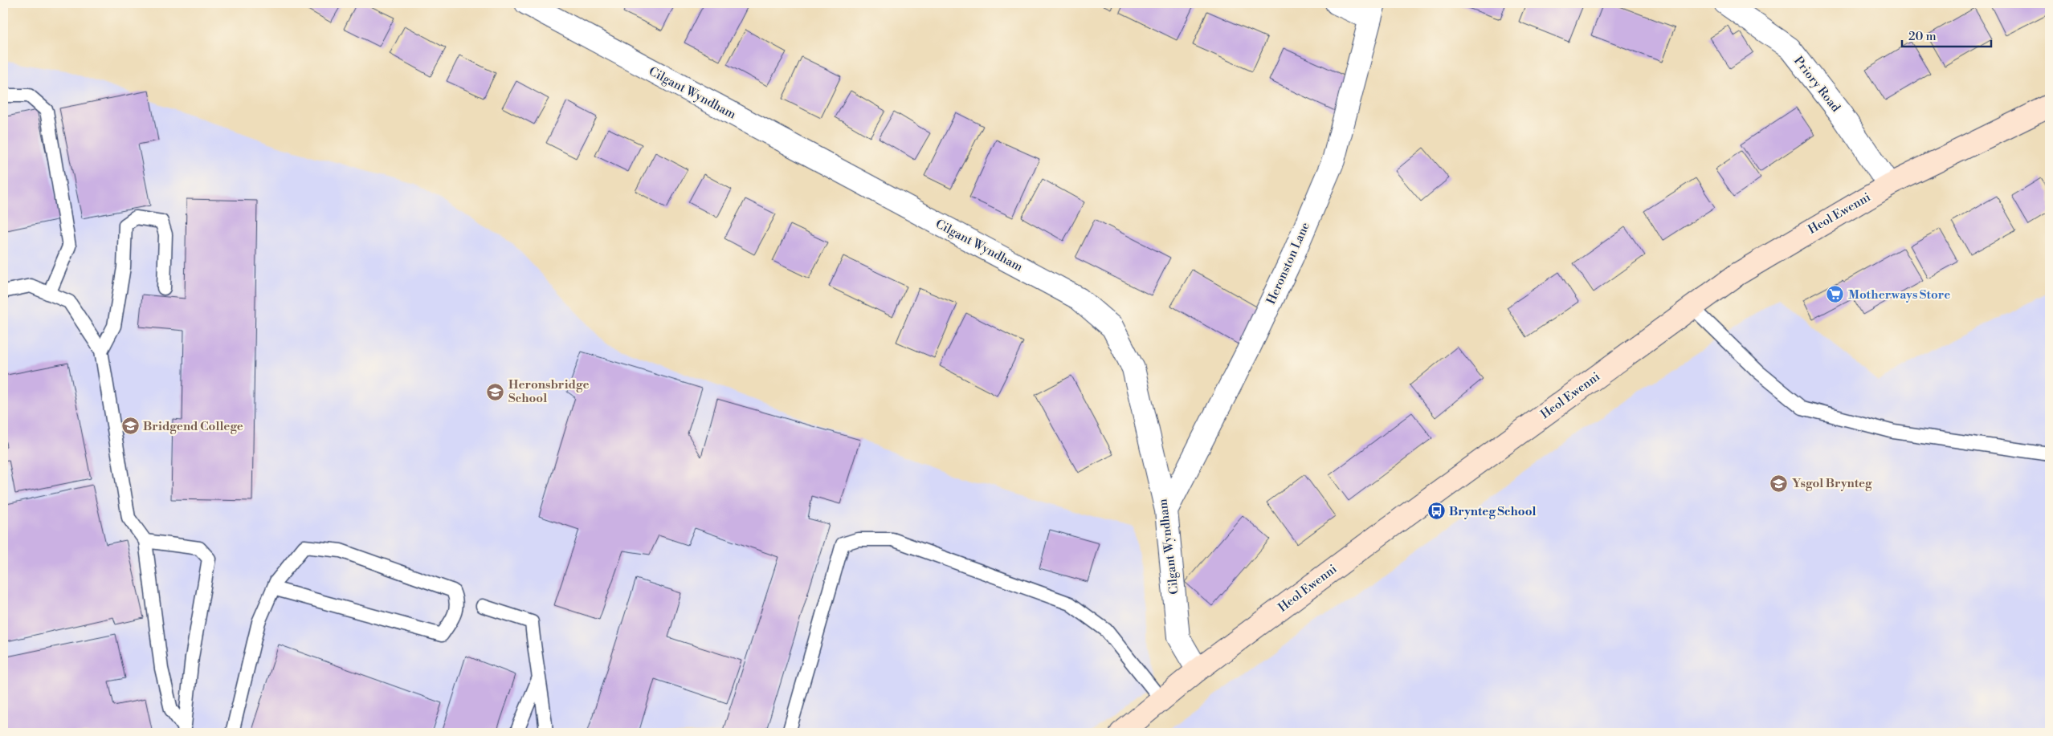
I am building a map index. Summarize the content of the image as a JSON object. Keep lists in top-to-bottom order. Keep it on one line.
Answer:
{"streets":{"street":["Priory Road","Cilgant Wyndham","Heol Ewenni","Heronston Lane"]},"crossings":[["Priory Road","Heol Ewenni"],["Cilgant Wyndham","Heol Ewenni"],["Cilgant Wyndham","Heronston Lane"]],"places":{"supermarket":["Motherways Store"],"school or university":["Heronsbridge School","Bridgend College","Ysgol Brynteg"],"bus stop":["Brynteg School"]},"scale_bar":"20 m"}
